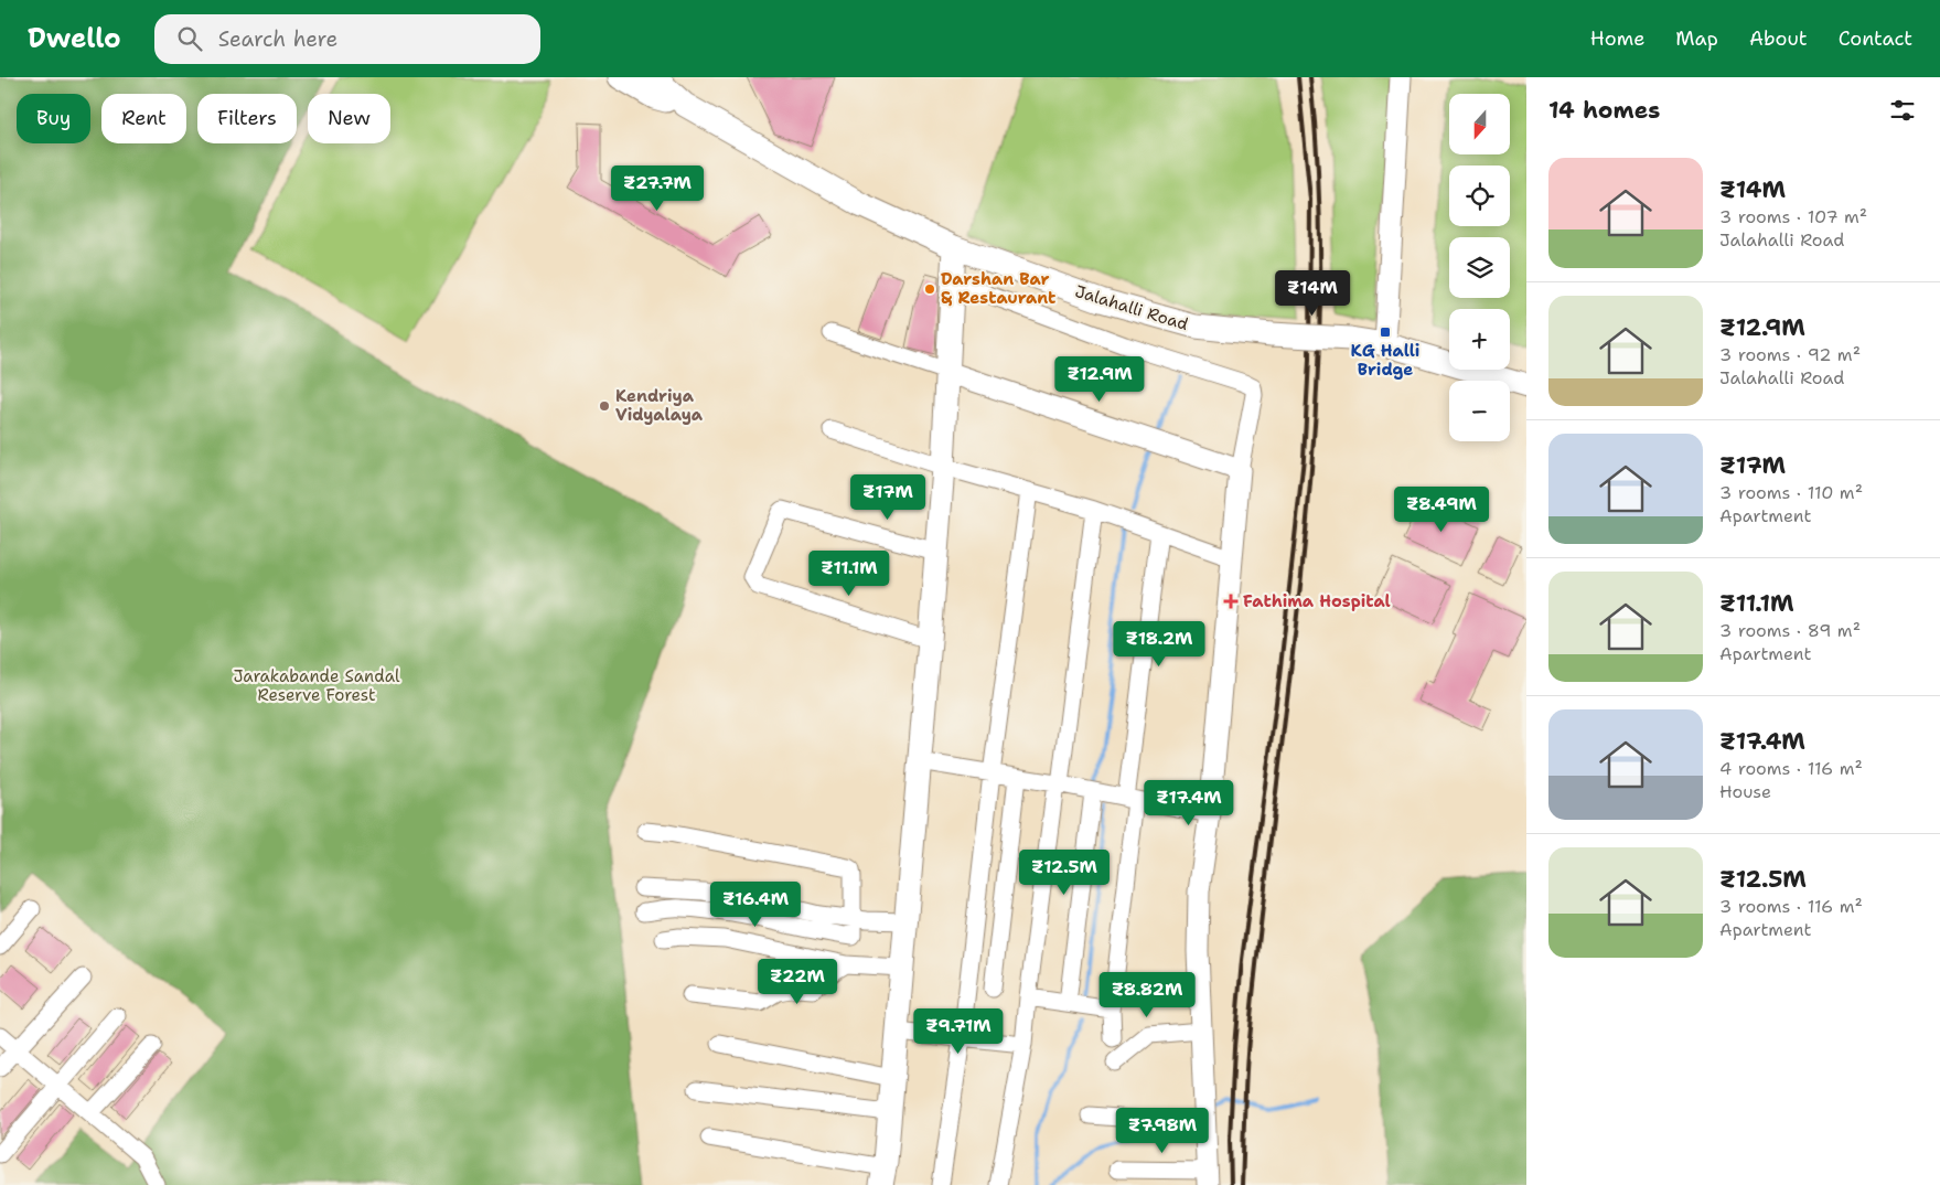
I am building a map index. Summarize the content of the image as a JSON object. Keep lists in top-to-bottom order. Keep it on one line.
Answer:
{"streets":{"main road":["Jalahalli Road"]},"parks":["Jarakabande Sandal Reserve Forest"],"places":{"other":["Darshan Bar & Restaurant","Kendriya Vidyalaya"],"transit":["KG Halli Bridge"],"health":["Fathima Hospital"]},"north":"bottom","page":{"header":"Dwello","search":"Search here","nav":["Home","Map","About","Contact"],"heading":"14 homes","map_buttons":["+","−"],"chip":["Buy","Rent","Filters","New"],"list":[{"name":"₹14M","note":"3 rooms · 107 m² · Jalahalli Road"},{"name":"₹12.9M","note":"3 rooms · 92 m² · Jalahalli Road"},{"name":"₹17M","note":"3 rooms · 110 m² · Apartment"},{"name":"₹11.1M","note":"3 rooms · 89 m² · Apartment"},{"name":"₹17.4M","note":"4 rooms · 116 m² · House"},{"name":"₹12.5M","note":"3 rooms · 116 m² · Apartment"}],"price":["₹27.7M","₹14M","₹12.9M","₹17M","₹8.49M","₹11.1M","₹18.2M","₹17.4M","₹12.5M","₹16.4M","₹22M","₹8.82M","₹9.71M","₹7.98M"]}}
